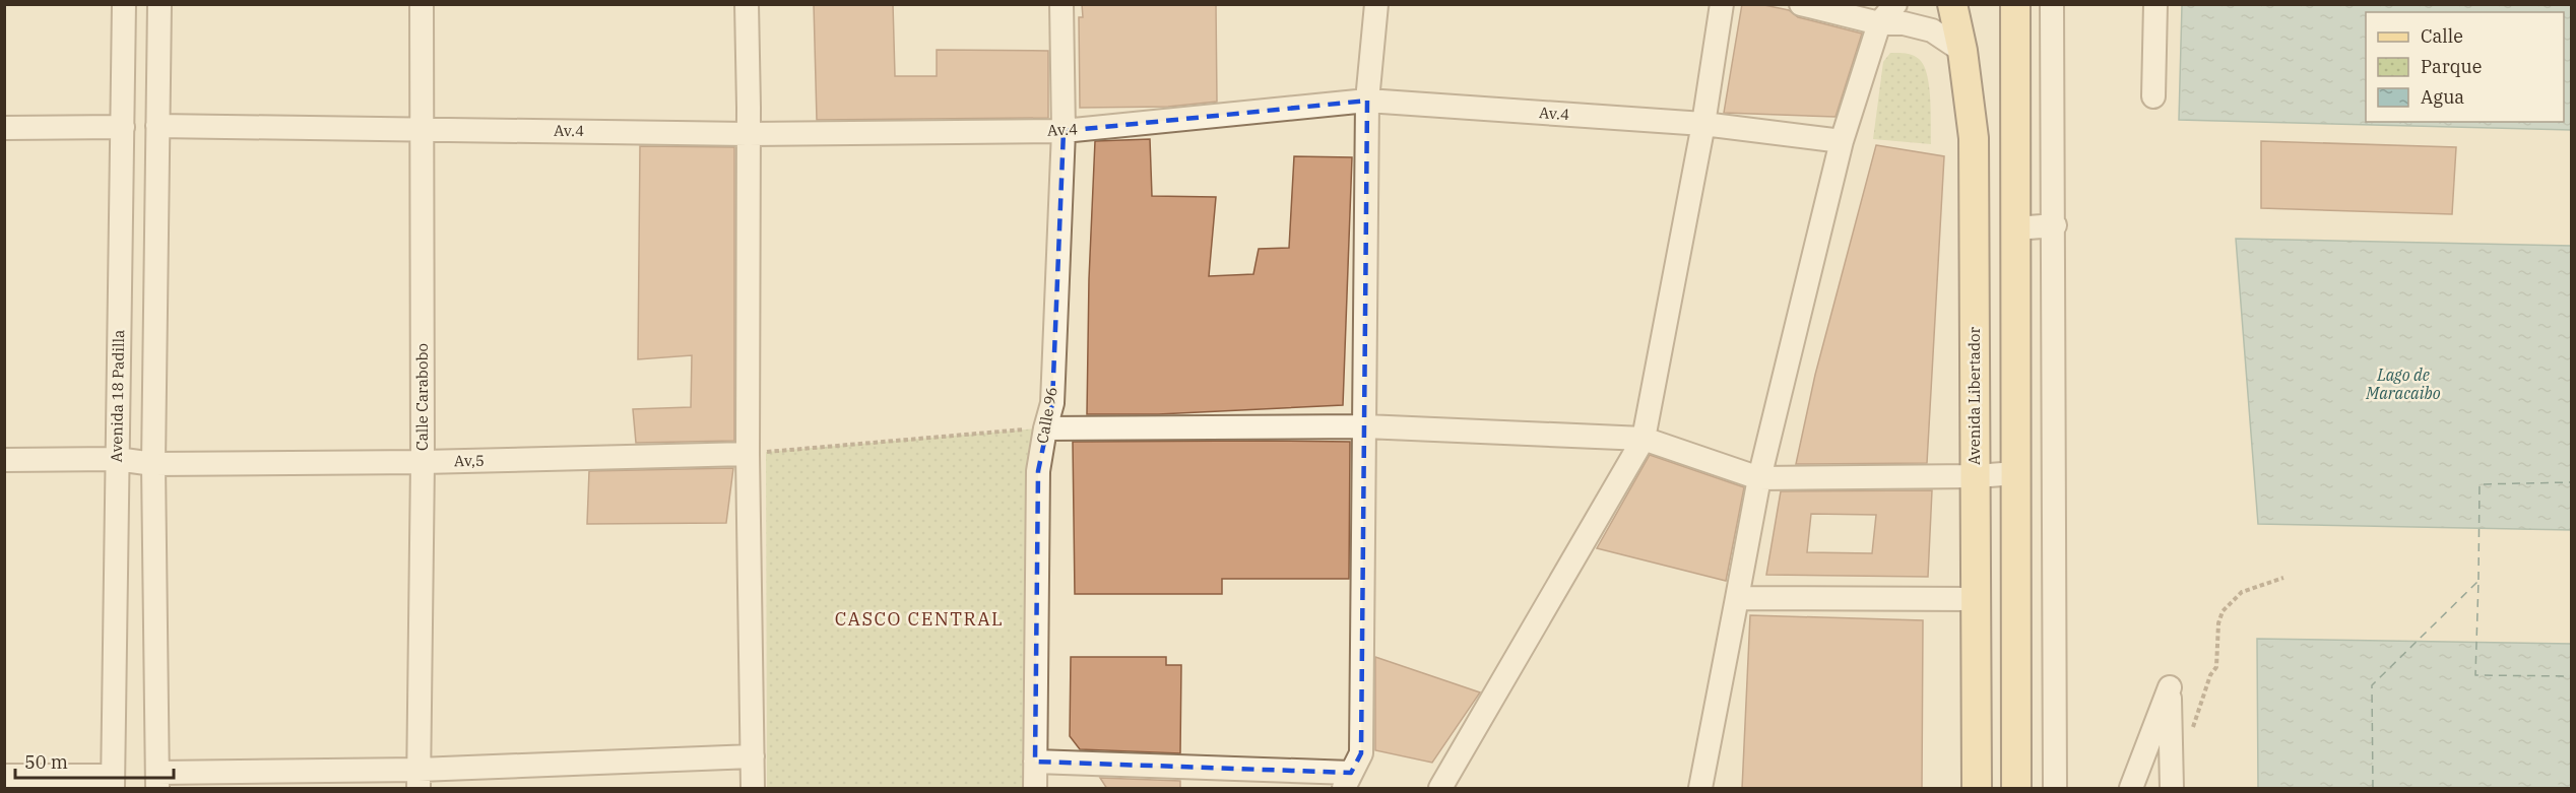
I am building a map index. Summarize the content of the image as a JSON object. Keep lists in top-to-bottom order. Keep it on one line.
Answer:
{"streets":{"main road":["Avenida Libertador"],"street":["Av.4","Avenida 18 Padilla","Calle Carabobo","Calle 96","Av,5"]},"crossings":[["Av.4","Calle Carabobo"],["Av.4","Calle 96"],["Avenida 18 Padilla","Av,5"],["Calle Carabobo","Av,5"]],"districts":["CASCO CENTRAL"],"water":["Lago de Maracaibo"],"legend":["Calle","Parque","Agua"],"scale_bar":"50 m"}
